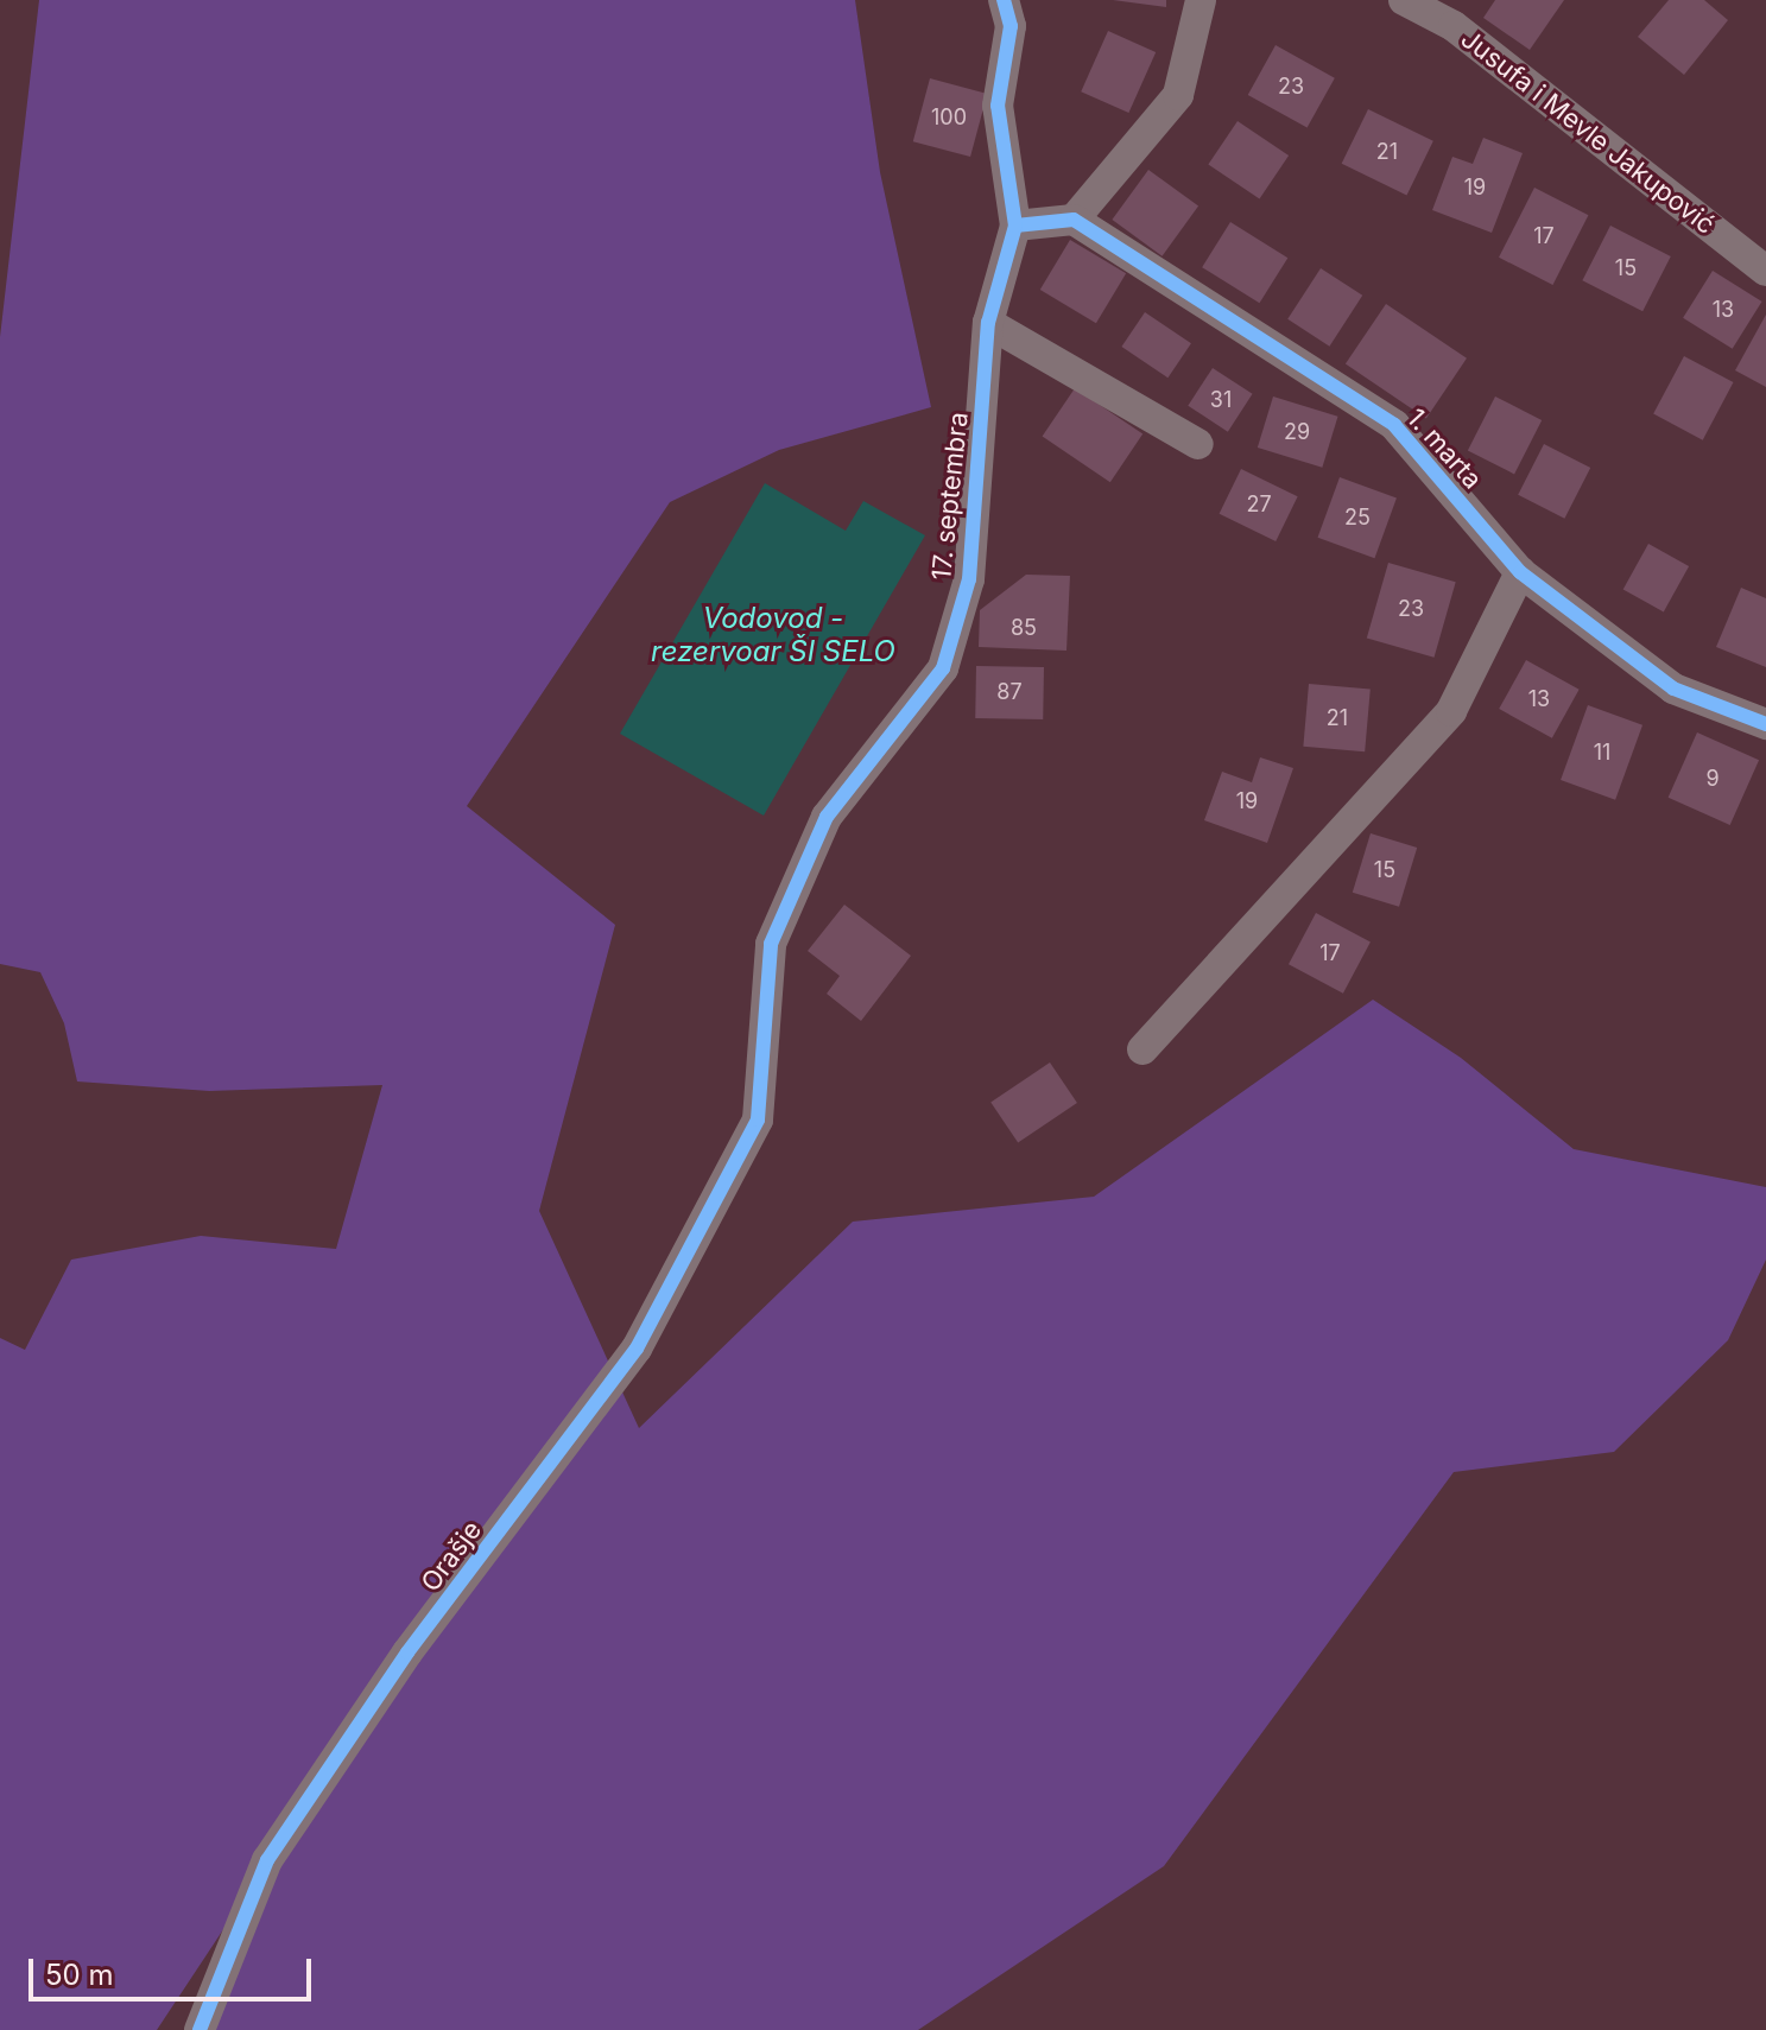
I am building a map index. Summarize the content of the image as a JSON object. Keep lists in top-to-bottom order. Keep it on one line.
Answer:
{"streets":{"street":["Jusufa i Mevle Jakupović","1. marta","17. septembra","Orašje"]},"crossings":[["17. septembra","Orašje"]],"water":["Vodovod - rezervoar ŠI SELO"],"house_numbers":["23","100","21","19","17","15","13","31","29","27","25","23","85","87","13","21","11","9","19","15","17"],"scale_bar":"50 m"}
